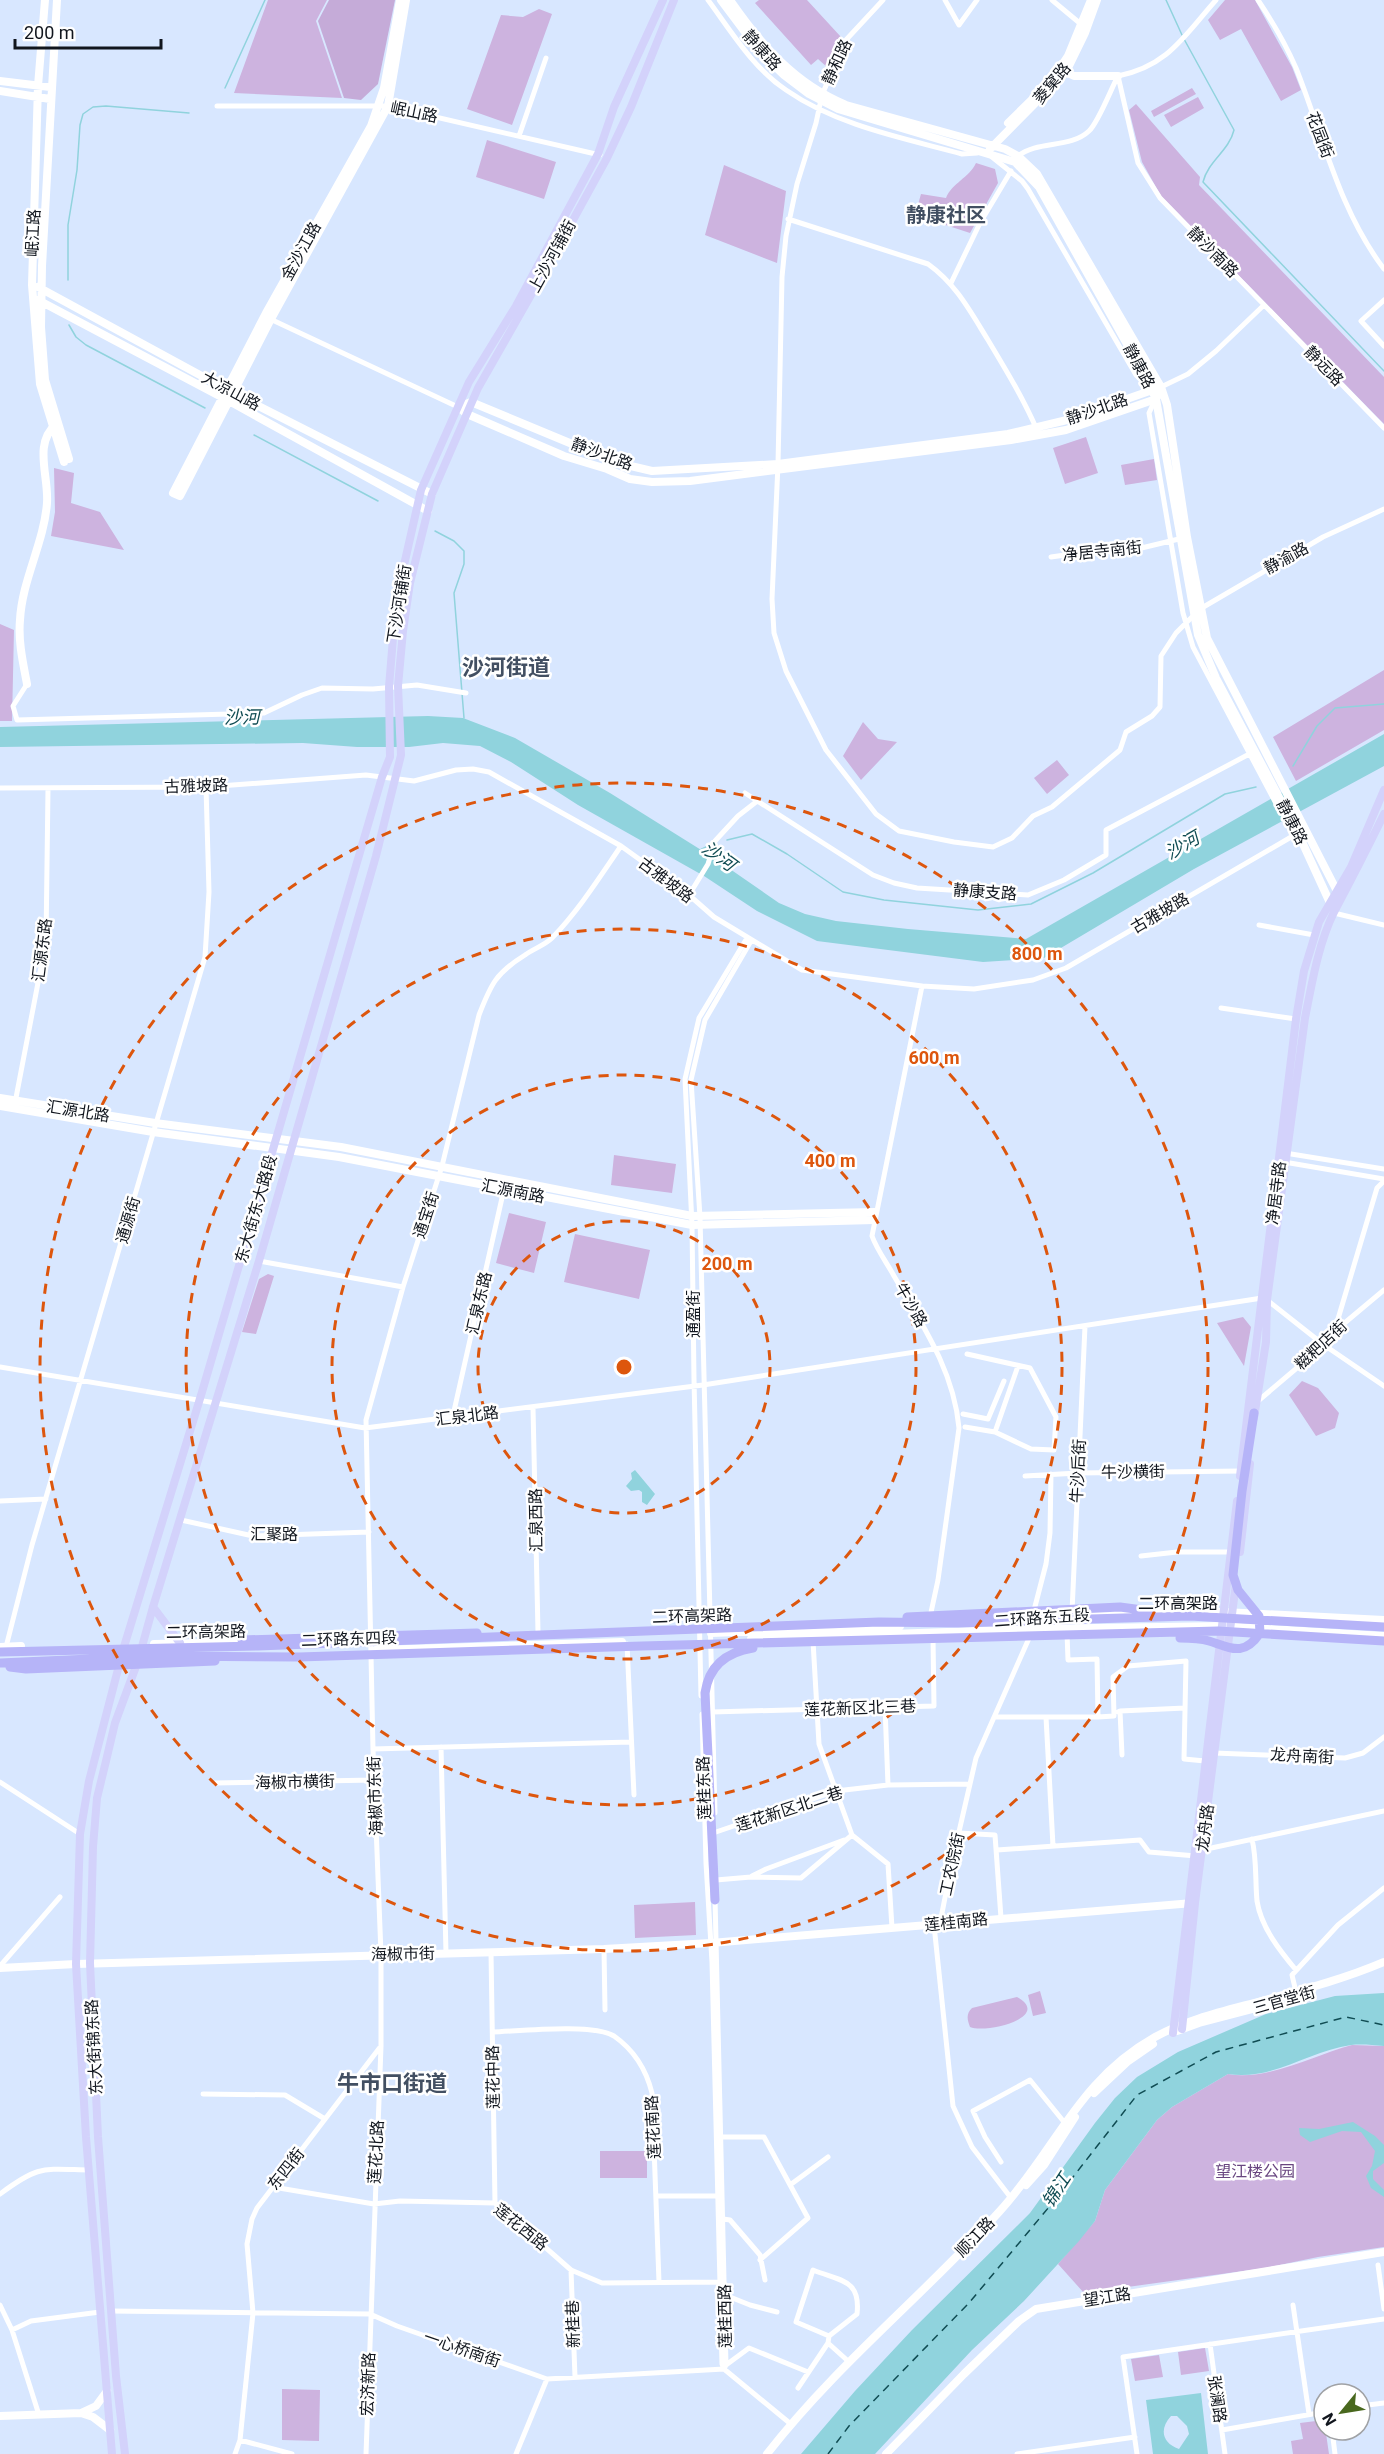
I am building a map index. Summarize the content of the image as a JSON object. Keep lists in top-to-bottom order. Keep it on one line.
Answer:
{"streets":{"highway":["二环高架路"],"main road":["静康路","菱窠路","岷江路","上沙河铺街","大凉山路","静沙北路","下沙河铺街","汇源北路","汇源南路","净居寺路","东大街东大路段","二环路东五段","二环路东四段","龙舟路","莲桂南路","海椒市街","三官堂街","东大街锦东路","顺江路","望江路"],"street":["静和路","岷山路","花园街","静沙南路","静远路","净居寺南街","静渝路","古雅坡路","静康支路","汇源东路","通宝街","通源街","汇泉东路","牛沙路","通盈街","糍粑店街","汇泉北路","牛沙后街","牛沙横街","汇泉西路","汇聚路","莲花新区北三巷","龙舟南街","海椒市横街","莲桂东路","海椒市东街","莲花新区北二巷","工农院街","莲花中路","莲花南路","莲花北路","东四街","莲花西路","莲桂西路","新桂巷","一心桥南街","宏济新路","张澜路"]},"crossings":[["静康路","静和路"],["静康路","菱窠路"],["静康路","静沙北路"],["静康路","净居寺南街"],["静康路","静渝路"],["静康路","古雅坡路"],["静康路","静康支路"],["静康路","净居寺路"],["静和路","静沙北路"],["静和路","静渝路"],["岷山路","上沙河铺街"],["岷江路","大凉山路"],["静沙南路","静远路"],["上沙河铺街","大凉山路"],["上沙河铺街","静沙北路"],["上沙河铺街","下沙河铺街"],["大凉山路","下沙河铺街"],["静沙北路","静渝路"],["下沙河铺街","东大街东大路段"],["古雅坡路","汇源东路"],["古雅坡路","东大街东大路段"],["古雅坡路","通宝街"],["古雅坡路","通源街"],["古雅坡路","牛沙路"],["古雅坡路","通盈街"],["汇源东路","汇源北路"],["汇源北路","汇源南路"],["汇源北路","通源街"],["汇源南路","东大街东大路段"],["汇源南路","通宝街"],["汇源南路","通源街"],["汇源南路","汇泉东路"],["汇源南路","牛沙路"],["汇源南路","通盈街"],["净居寺路","糍粑店街"],["净居寺路","汇泉北路"],["净居寺路","牛沙横街"],["净居寺路","二环路东五段"],["净居寺路","龙舟路"],["东大街东大路段","汇泉北路"],["东大街东大路段","汇聚路"],["东大街东大路段","二环路东四段"],["东大街东大路段","东大街锦东路"],["通宝街","汇泉北路"],["通宝街","汇聚路"],["通宝街","二环路东四段"],["通宝街","海椒市东街"],["通源街","汇泉北路"],["通源街","二环高架路"],["通源街","二环路东四段"],["汇泉东路","汇泉北路"],["牛沙路","汇泉北路"],["牛沙路","二环路东五段"],["通盈街","汇泉北路"],["通盈街","二环路东五段"],["通盈街","二环路东四段"],["通盈街","莲桂东路"],["汇泉北路","牛沙后街"],["汇泉北路","汇泉西路"],["牛沙后街","牛沙横街"],["牛沙后街","二环路东五段"],["汇泉西路","二环高架路"],["汇泉西路","二环路东四段"],["二环高架路","二环路东四段"],["二环路东五段","二环路东四段"],["二环路东五段","莲花新区北三巷"],["二环路东五段","莲桂东路"],["二环路东五段","龙舟路"],["二环路东五段","工农院街"],["二环路东四段","莲桂东路"],["二环路东四段","海椒市东街"],["二环路东四段","东大街锦东路"],["莲花新区北三巷","莲桂东路"],["龙舟南街","龙舟路"],["海椒市横街","海椒市东街"],["莲桂东路","莲花新区北二巷"],["莲桂东路","莲桂南路"],["莲桂东路","海椒市街"],["莲桂东路","莲桂西路"],["海椒市东街","海椒市街"],["海椒市东街","莲花北路"],["莲花新区北二巷","工农院街"],["龙舟路","莲桂南路"],["龙舟路","三官堂街"],["龙舟路","顺江路"],["工农院街","莲桂南路"],["工农院街","顺江路"],["莲桂南路","海椒市街"],["莲桂南路","莲桂西路"],["海椒市街","东大街锦东路"],["海椒市街","莲花中路"],["海椒市街","莲花北路"],["海椒市街","莲桂西路"],["三官堂街","顺江路"],["东大街锦东路","一心桥南街"],["莲花中路","莲花南路"],["莲花中路","莲花西路"],["莲花南路","莲花西路"],["莲花北路","东四街"],["莲花北路","莲花西路"],["莲花北路","一心桥南街"],["莲花北路","宏济新路"],["东四街","莲花西路"],["东四街","一心桥南街"],["莲花西路","莲桂西路"],["莲花西路","新桂巷"],["莲桂西路","一心桥南街"],["新桂巷","一心桥南街"],["一心桥南街","宏济新路"]],"districts":["静康社区","沙河街道","牛市口街道"],"water":["沙河","锦江"],"parks":["望江楼公园"],"scale_bar":"200 m","north":"bottom left","rings":["800 m","600 m","400 m","200 m"]}
